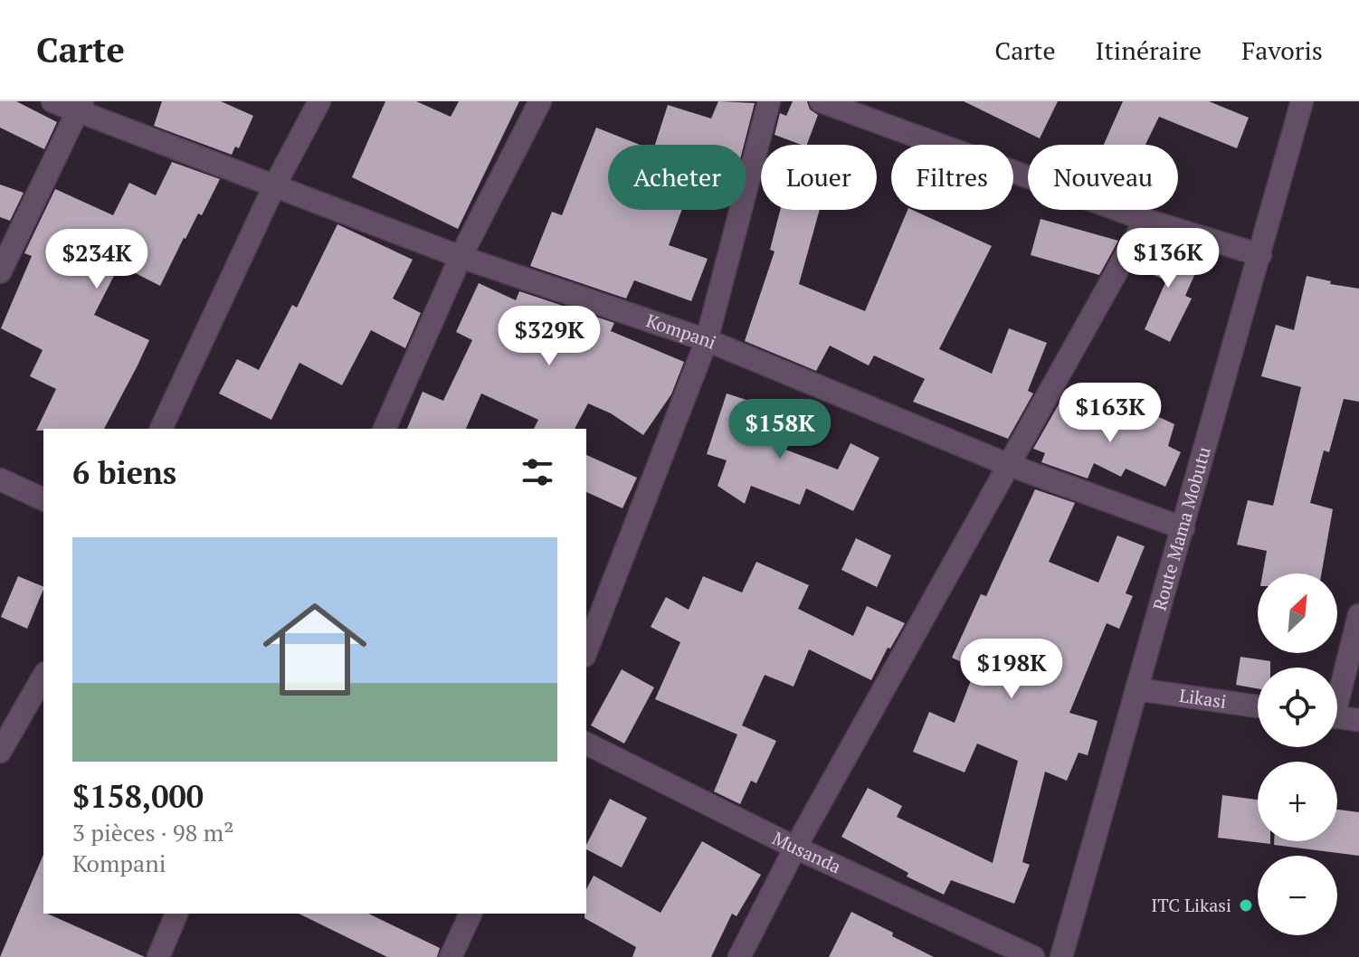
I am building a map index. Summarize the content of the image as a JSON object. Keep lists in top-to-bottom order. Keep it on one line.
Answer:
{"streets":{"street":["Kompani","Route Mama Mobutu","Likasi","Musanda"]},"crossings":[["Kompani","Route Mama Mobutu"],["Route Mama Mobutu","Likasi"]],"places":["ITC Likasi"],"north":"top right","page":{"header":"Carte","nav":["Carte","Itinéraire","Favoris"],"chip":["Acheter","Louer","Filtres","Nouveau"],"price":["$136K","$234K","$329K","$163K","$158K","$198K"],"heading":"6 biens","list":[{"name":"$158,000","note":"3 pièces · 98 m² · Kompani"}],"map_buttons":["+","−"]}}
